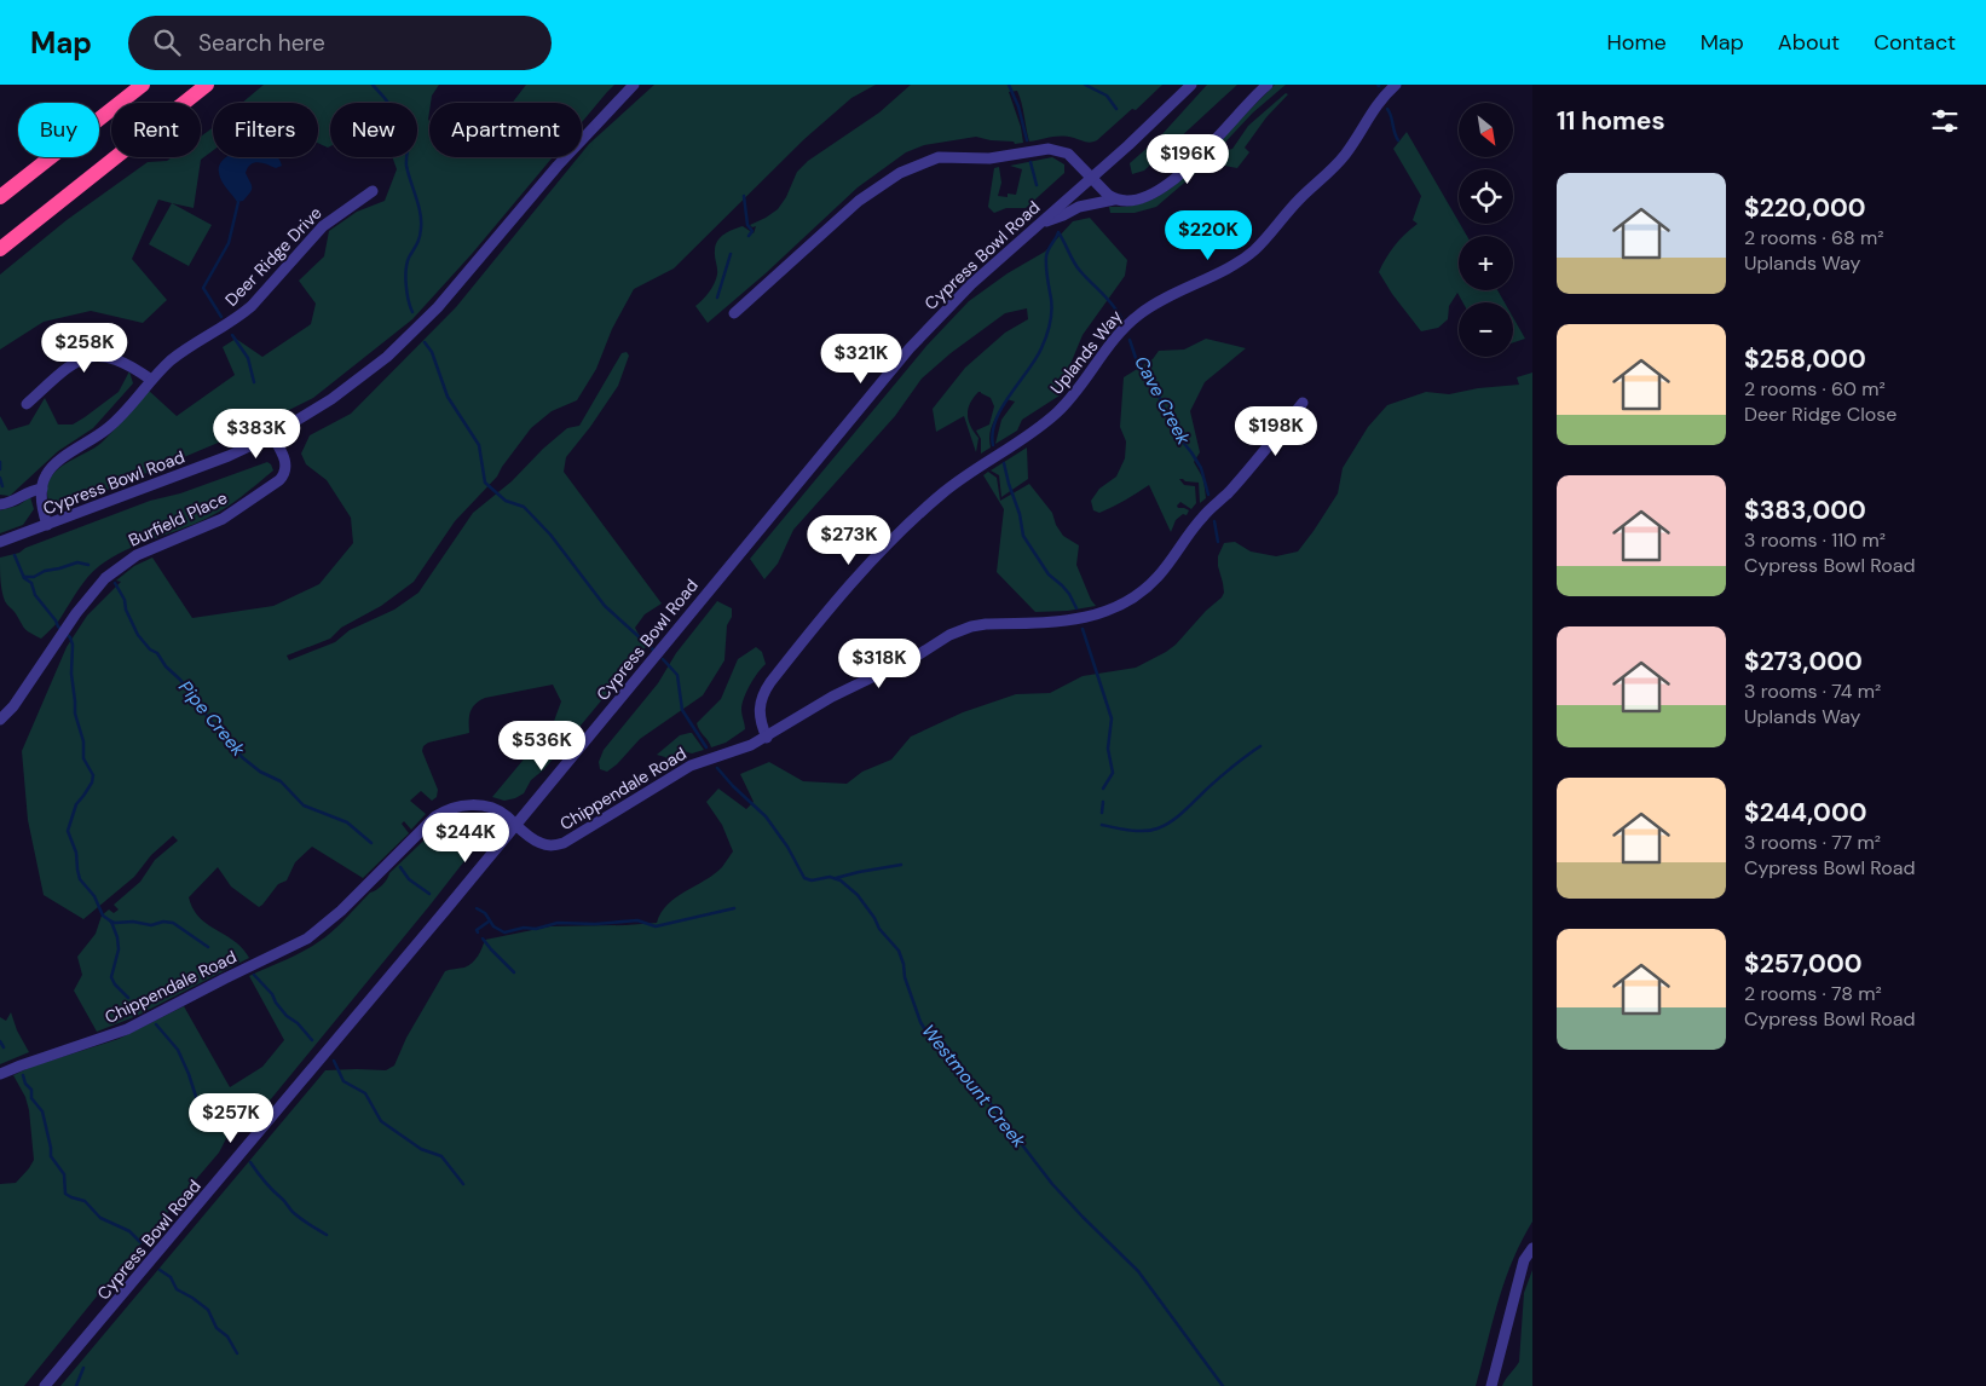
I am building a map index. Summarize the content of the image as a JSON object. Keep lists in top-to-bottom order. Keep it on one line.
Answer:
{"streets":{"street":["Cypress Bowl Road","Deer Ridge Drive","Uplands Way","Burfield Place","Chippendale Road"]},"crossings":[["Cypress Bowl Road","Burfield Place"],["Cypress Bowl Road","Chippendale Road"],["Uplands Way","Chippendale Road"]],"water":["Cave Creek","Pipe Creek","Westmount Creek"],"north":"bottom right","page":{"header":"Map","search":"Search here","nav":["Home","Map","About","Contact"],"heading":"11 homes","map_buttons":["+","−"],"chip":["Buy","Rent","Filters","New","Apartment"],"price":["$196K","$220K","$258K","$321K","$198K","$383K","$273K","$318K","$536K","$244K","$257K"],"list":[{"name":"$220,000","note":"2 rooms · 68 m² · Uplands Way"},{"name":"$258,000","note":"2 rooms · 60 m² · Deer Ridge Close"},{"name":"$383,000","note":"3 rooms · 110 m² · Cypress Bowl Road"},{"name":"$273,000","note":"3 rooms · 74 m² · Uplands Way"},{"name":"$244,000","note":"3 rooms · 77 m² · Cypress Bowl Road"},{"name":"$257,000","note":"2 rooms · 78 m² · Cypress Bowl Road"}]}}
